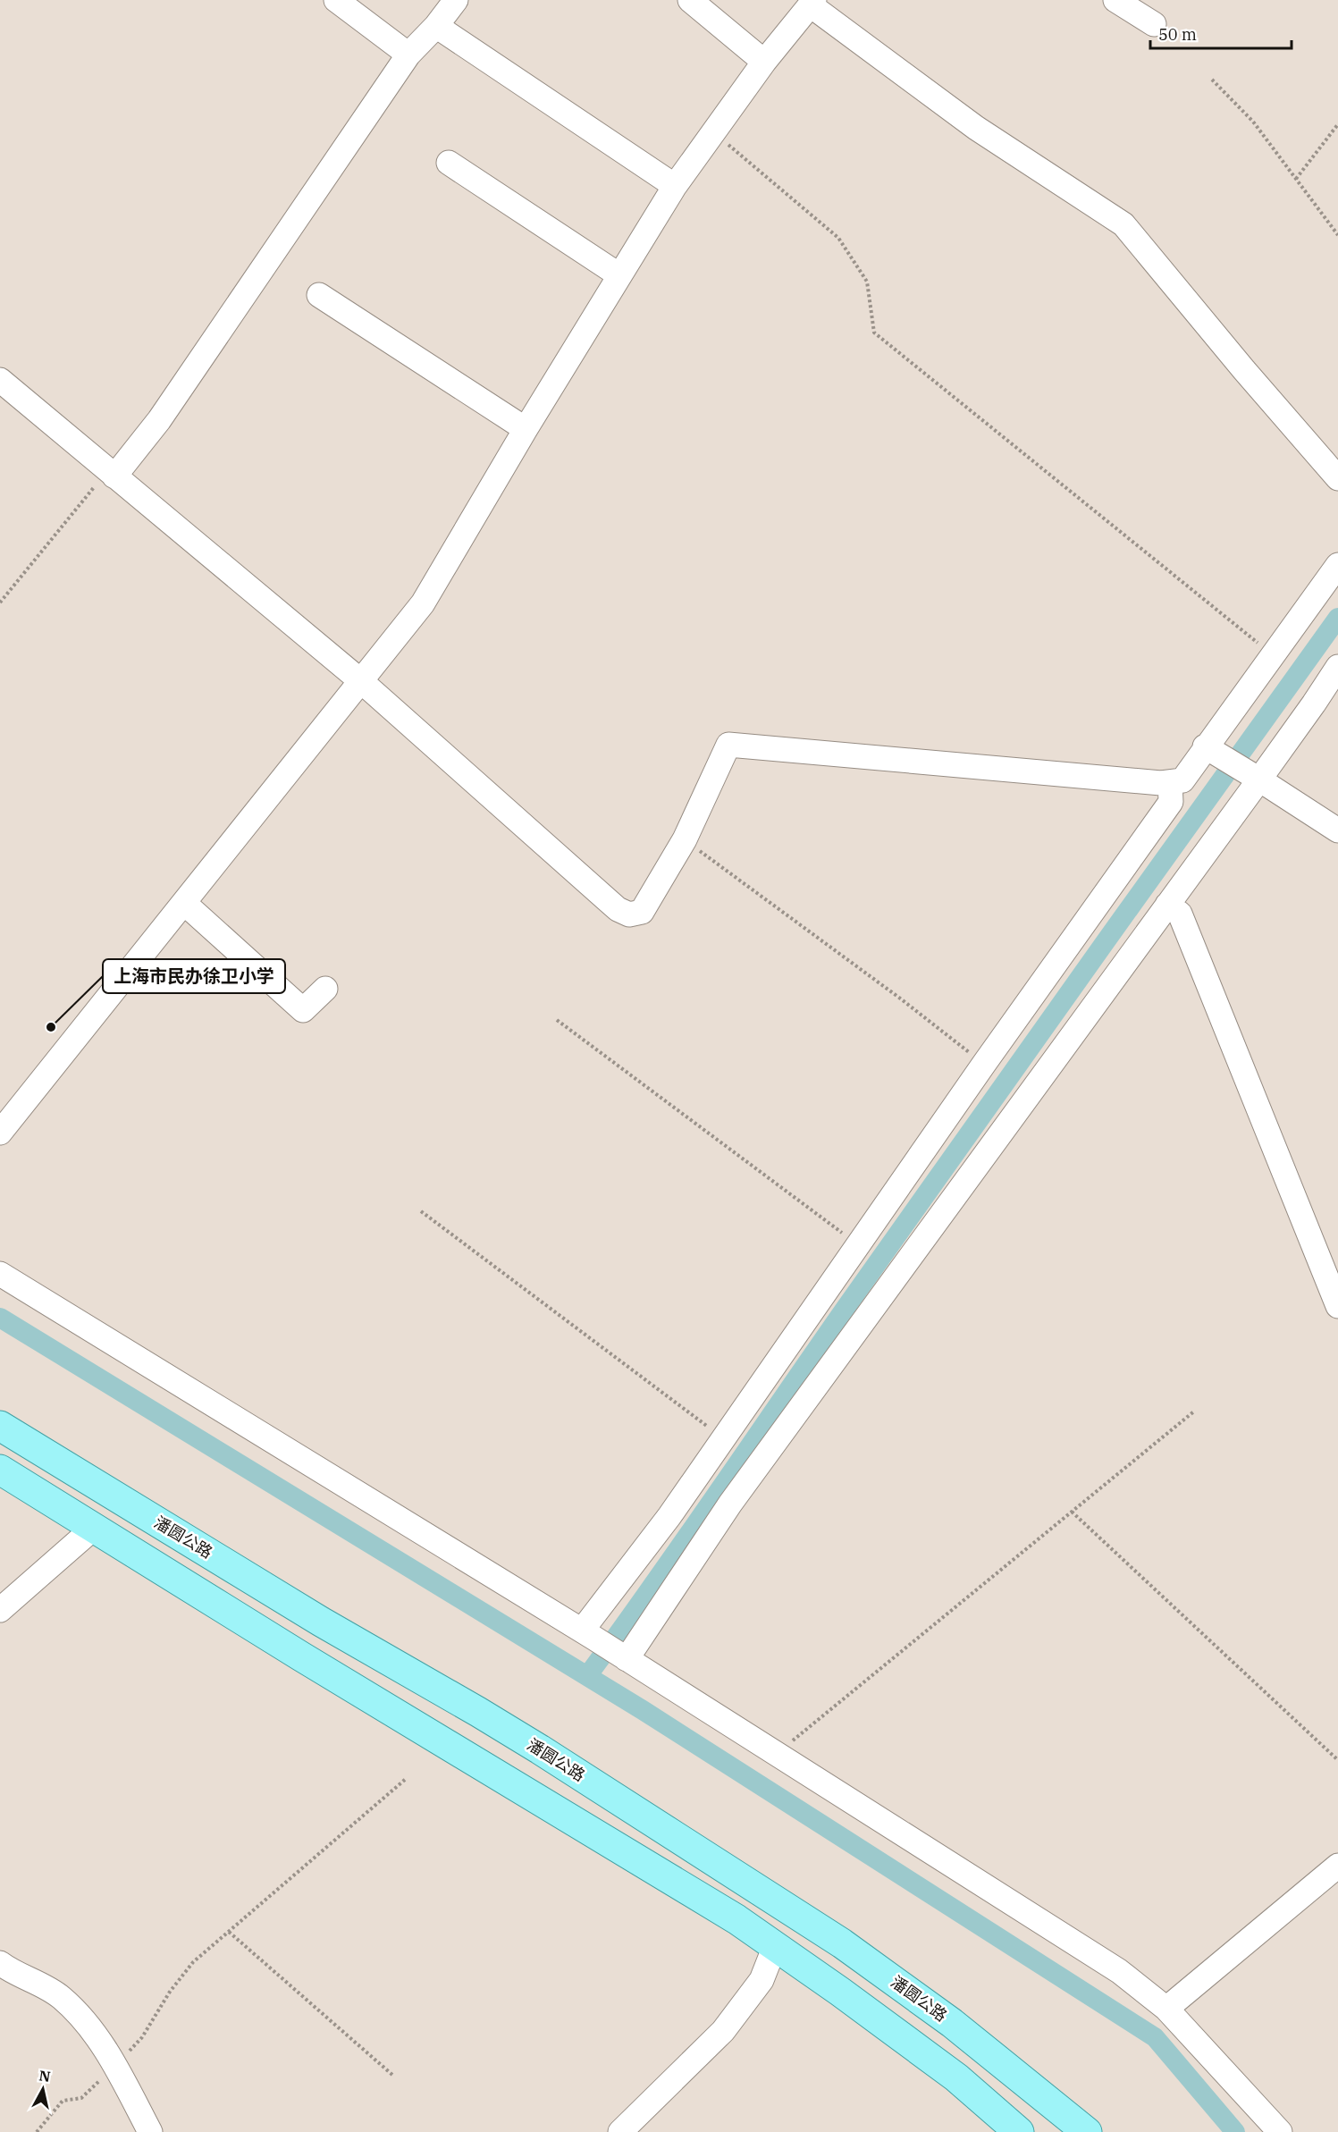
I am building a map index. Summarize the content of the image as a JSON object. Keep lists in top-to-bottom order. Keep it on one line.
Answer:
{"streets":{"main road":["潘圆公路"]},"places":["上海市民办徐卫小学"],"scale_bar":"50 m","north":"top"}
